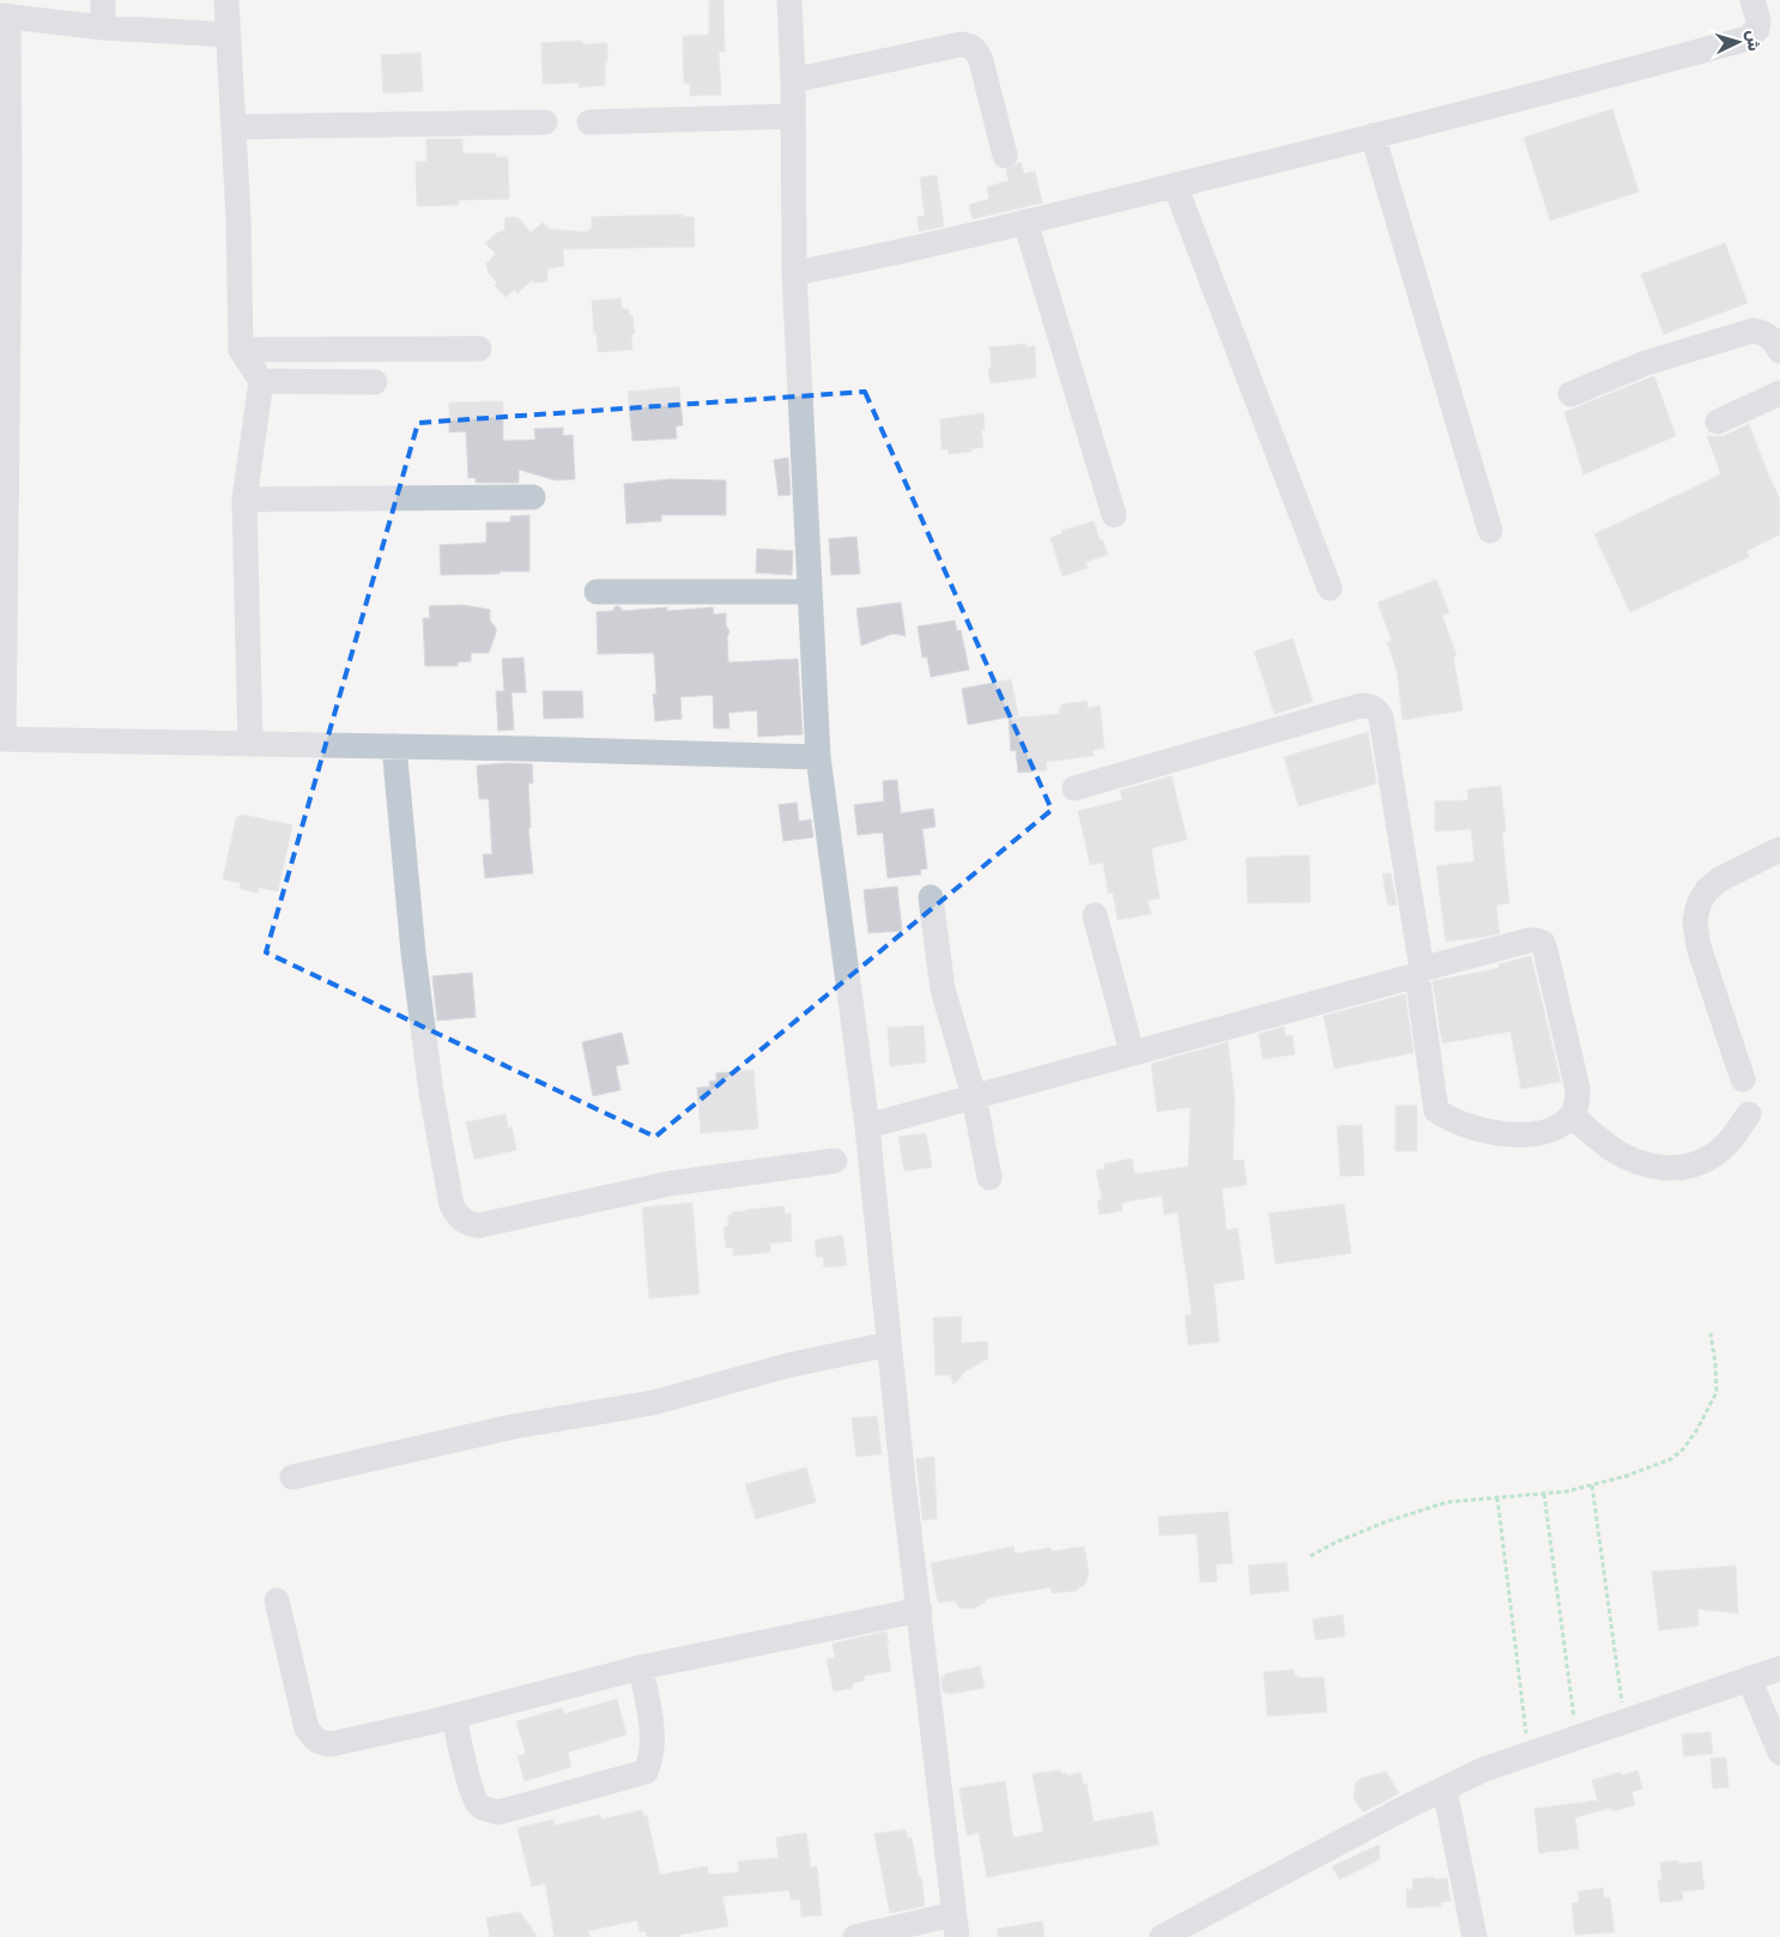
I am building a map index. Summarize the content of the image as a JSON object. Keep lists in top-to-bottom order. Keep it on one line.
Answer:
{"north":"right"}
